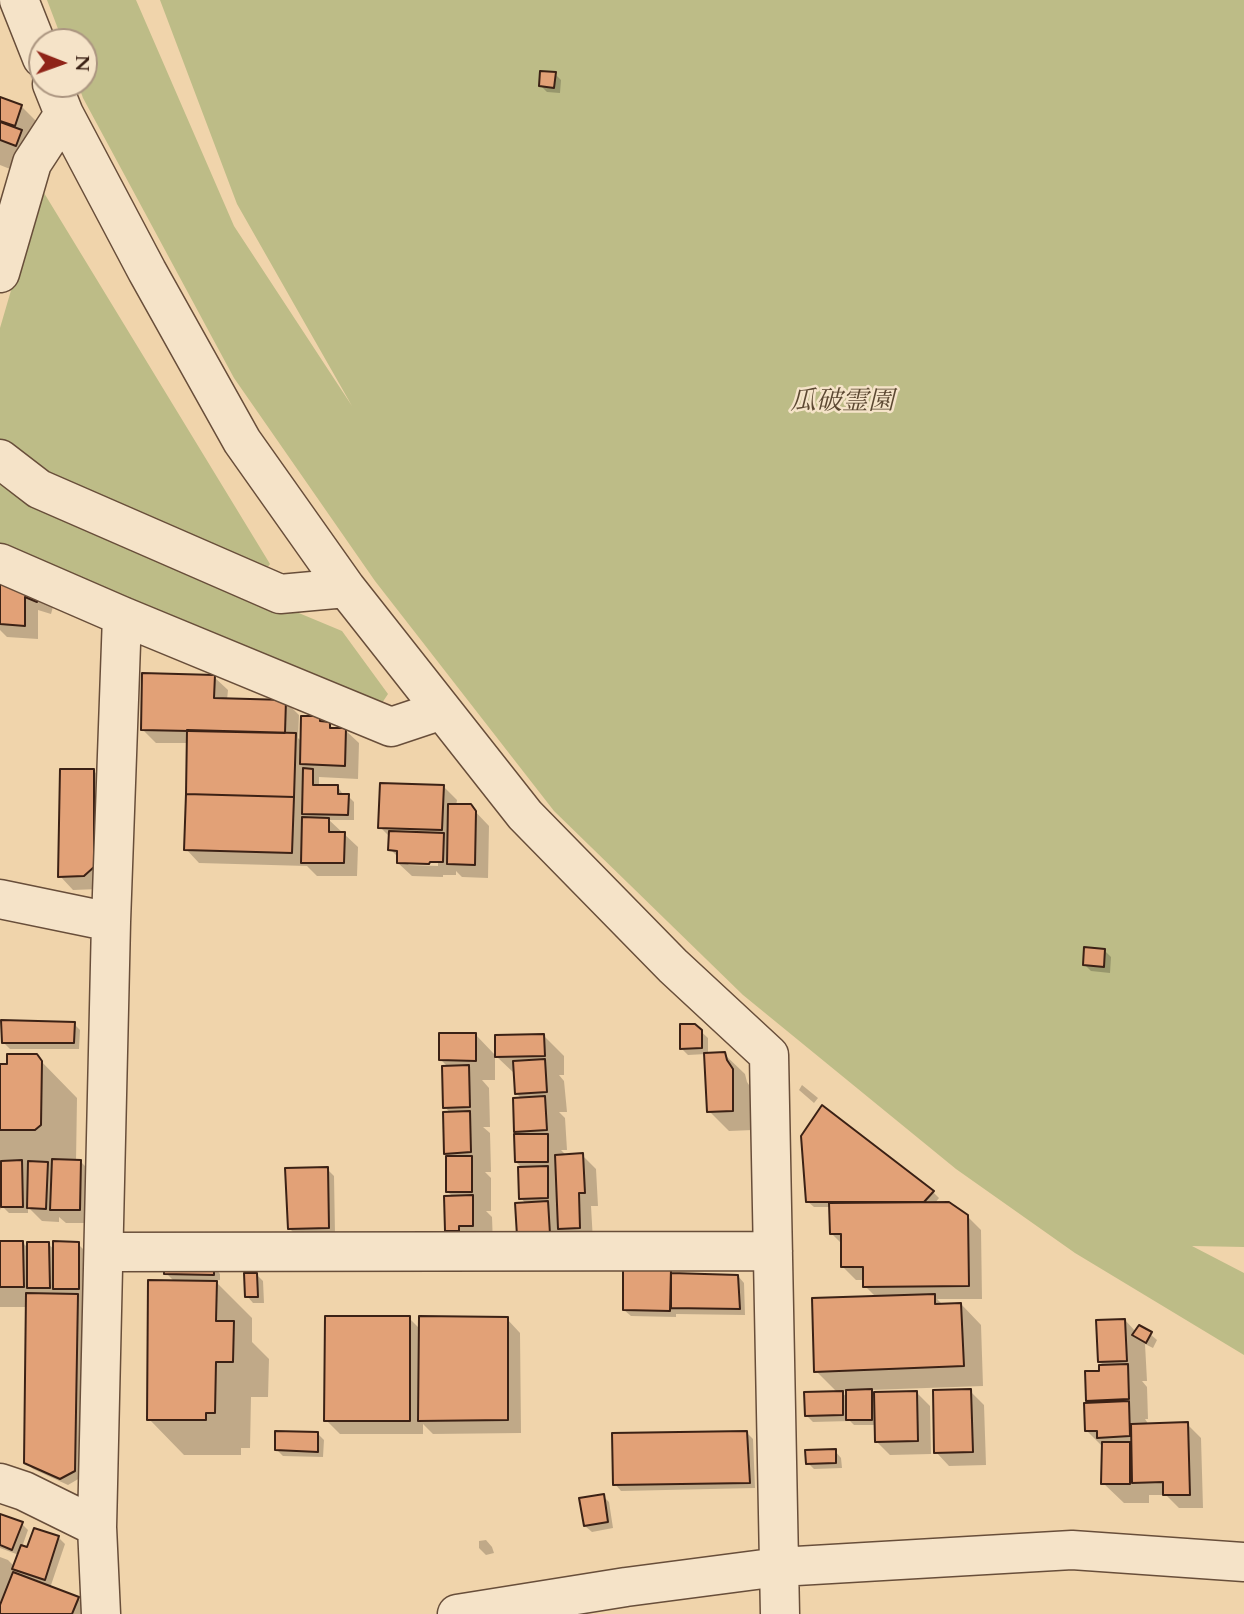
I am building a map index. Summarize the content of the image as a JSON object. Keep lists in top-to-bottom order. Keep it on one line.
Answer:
{"parks":["瓜破霊園"],"north":"right"}
